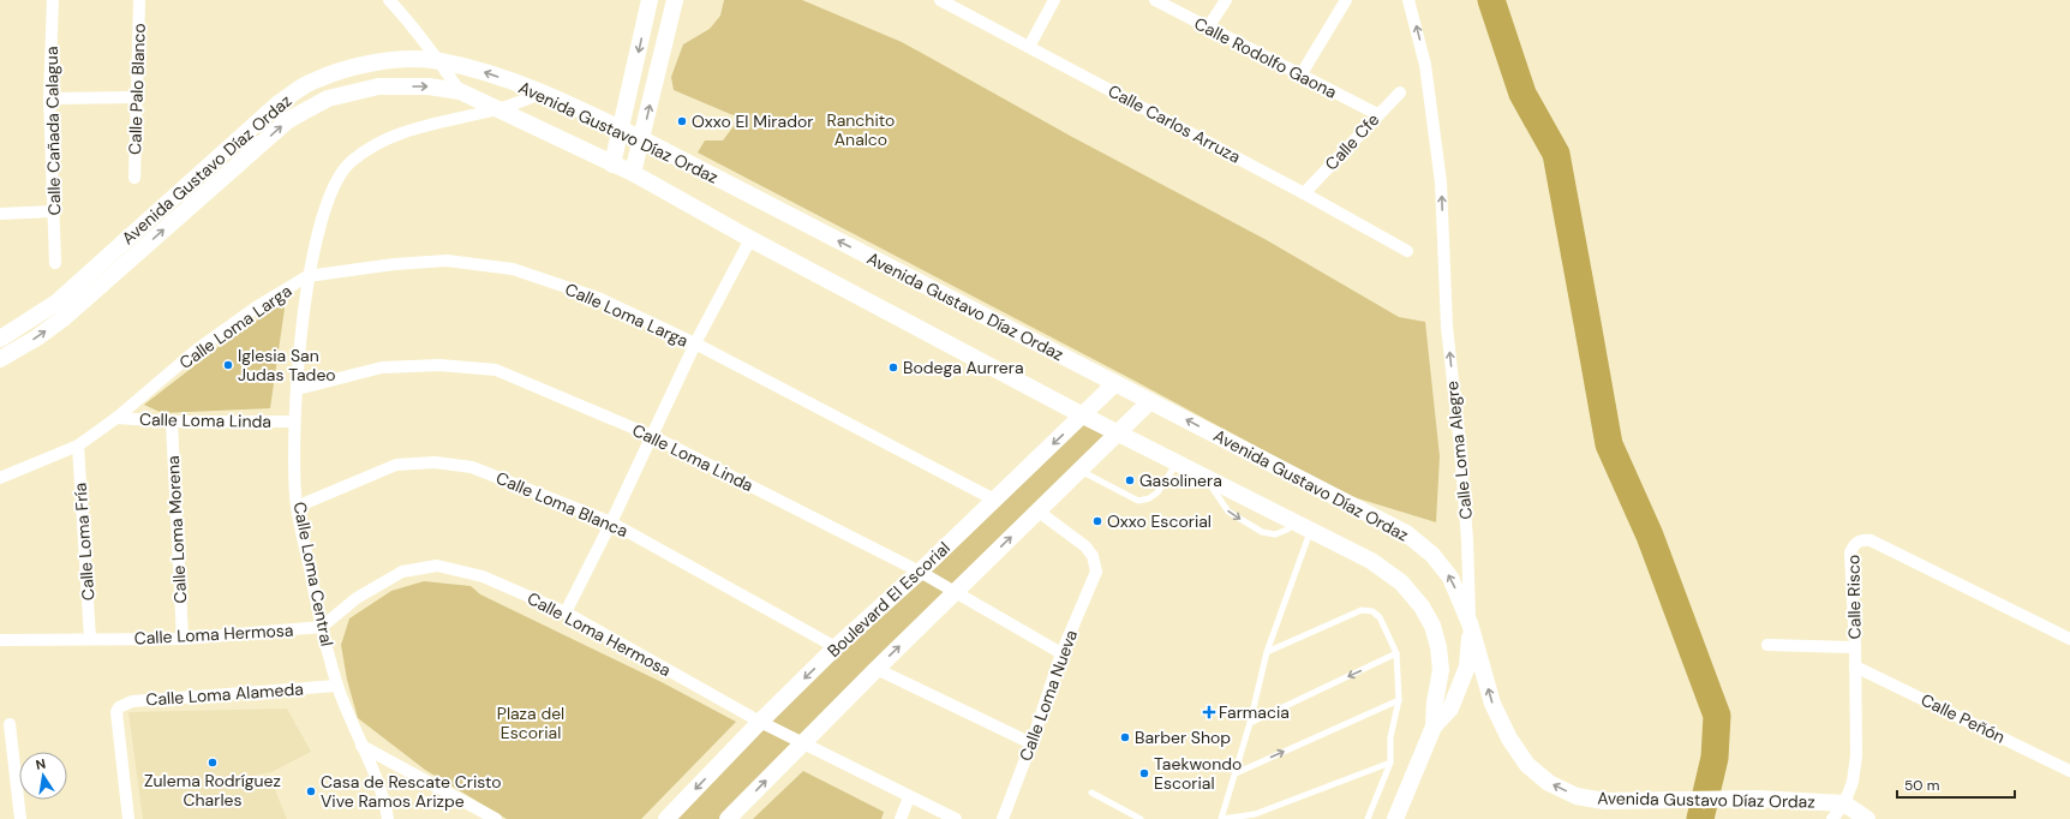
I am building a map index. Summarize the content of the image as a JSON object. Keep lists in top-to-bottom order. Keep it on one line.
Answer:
{"streets":{"street":["Calle Rodolfo Gaona","Calle Palo Blanco","Calle Carlos Arruza","Calle Cañada Calagua","Avenida Gustavo Díaz Ordaz","Calle Cfe","Calle Loma Larga","Calle Loma Linda","Calle Loma Alegre","Calle Loma Blanca","Calle Loma Morena","Calle Loma Fría","Calle Loma Central","Calle Risco","Boulevard El Escorial","Calle Loma Hermosa","Calle Loma Alameda","Calle Loma Nueva","Calle Peñón"]},"crossings":[["Calle Rodolfo Gaona","Calle Cfe"],["Calle Carlos Arruza","Calle Cfe"],["Avenida Gustavo Díaz Ordaz","Calle Loma Alegre"],["Avenida Gustavo Díaz Ordaz","Calle Loma Central"],["Avenida Gustavo Díaz Ordaz","Calle Risco"],["Avenida Gustavo Díaz Ordaz","Boulevard El Escorial"],["Calle Loma Larga","Calle Loma Linda"],["Calle Loma Larga","Calle Loma Fría"],["Calle Loma Larga","Calle Loma Central"],["Calle Loma Larga","Boulevard El Escorial"],["Calle Loma Linda","Calle Loma Morena"],["Calle Loma Linda","Calle Loma Central"],["Calle Loma Linda","Boulevard El Escorial"],["Calle Loma Linda","Calle Loma Nueva"],["Calle Loma Blanca","Calle Loma Central"],["Calle Loma Blanca","Boulevard El Escorial"],["Calle Loma Morena","Calle Loma Hermosa"],["Calle Loma Fría","Calle Loma Hermosa"],["Calle Loma Central","Calle Loma Hermosa"],["Calle Loma Central","Calle Loma Alameda"],["Calle Risco","Calle Peñón"],["Boulevard El Escorial","Calle Loma Hermosa"]],"one_way":["Calle Loma Alegre"],"parks":["Ranchito Analco","Plaza del Escorial"],"places":{"other":["Oxxo El Mirador","Iglesia San Judas Tadeo","Bodega Aurrera","Gasolinera","Oxxo Escorial","Barber Shop","Zulema Rodríguez Charles","Taekwondo Escorial","Casa de Rescate Cristo Vive Ramos Arizpe"],"health":["Farmacia"]},"scale_bar":"50 m","north":"top"}
